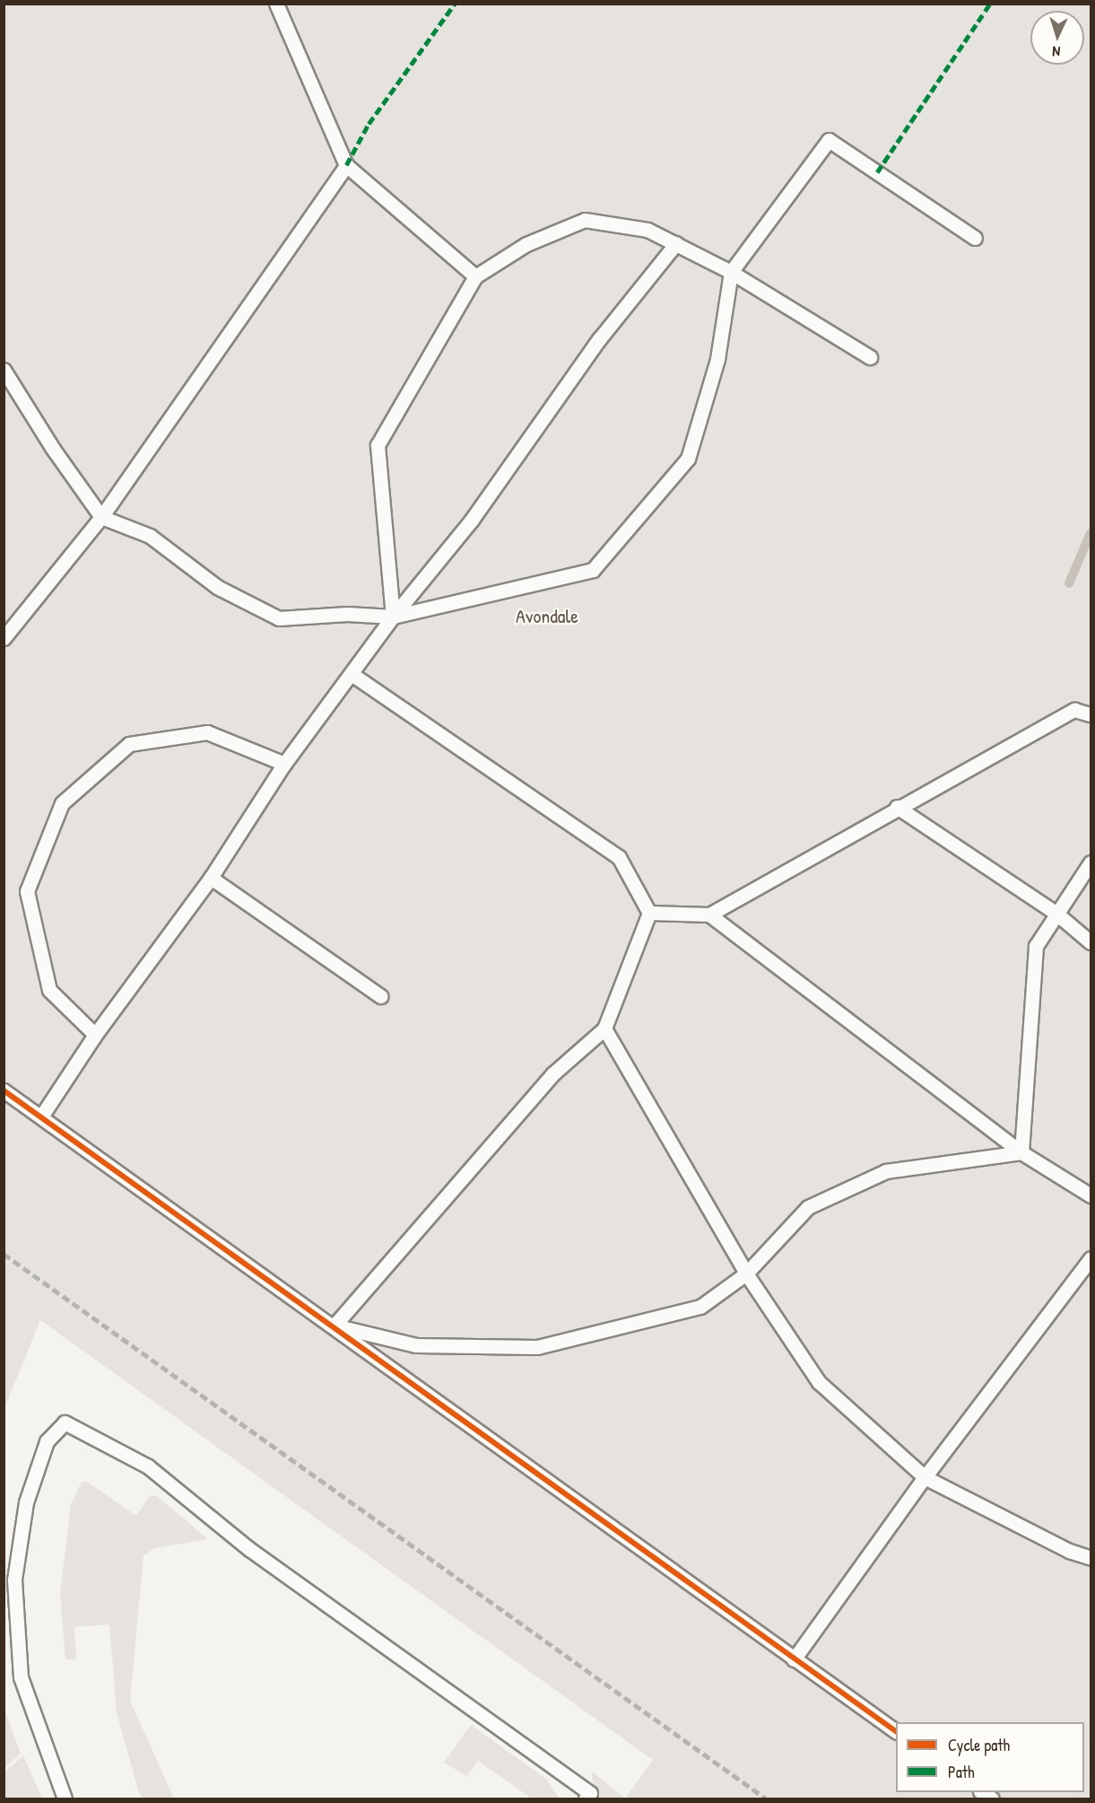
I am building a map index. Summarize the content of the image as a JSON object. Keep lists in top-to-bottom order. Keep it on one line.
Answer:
{"parks":["Avondale"],"legend":["Cycle path","Path"],"north":"bottom"}
